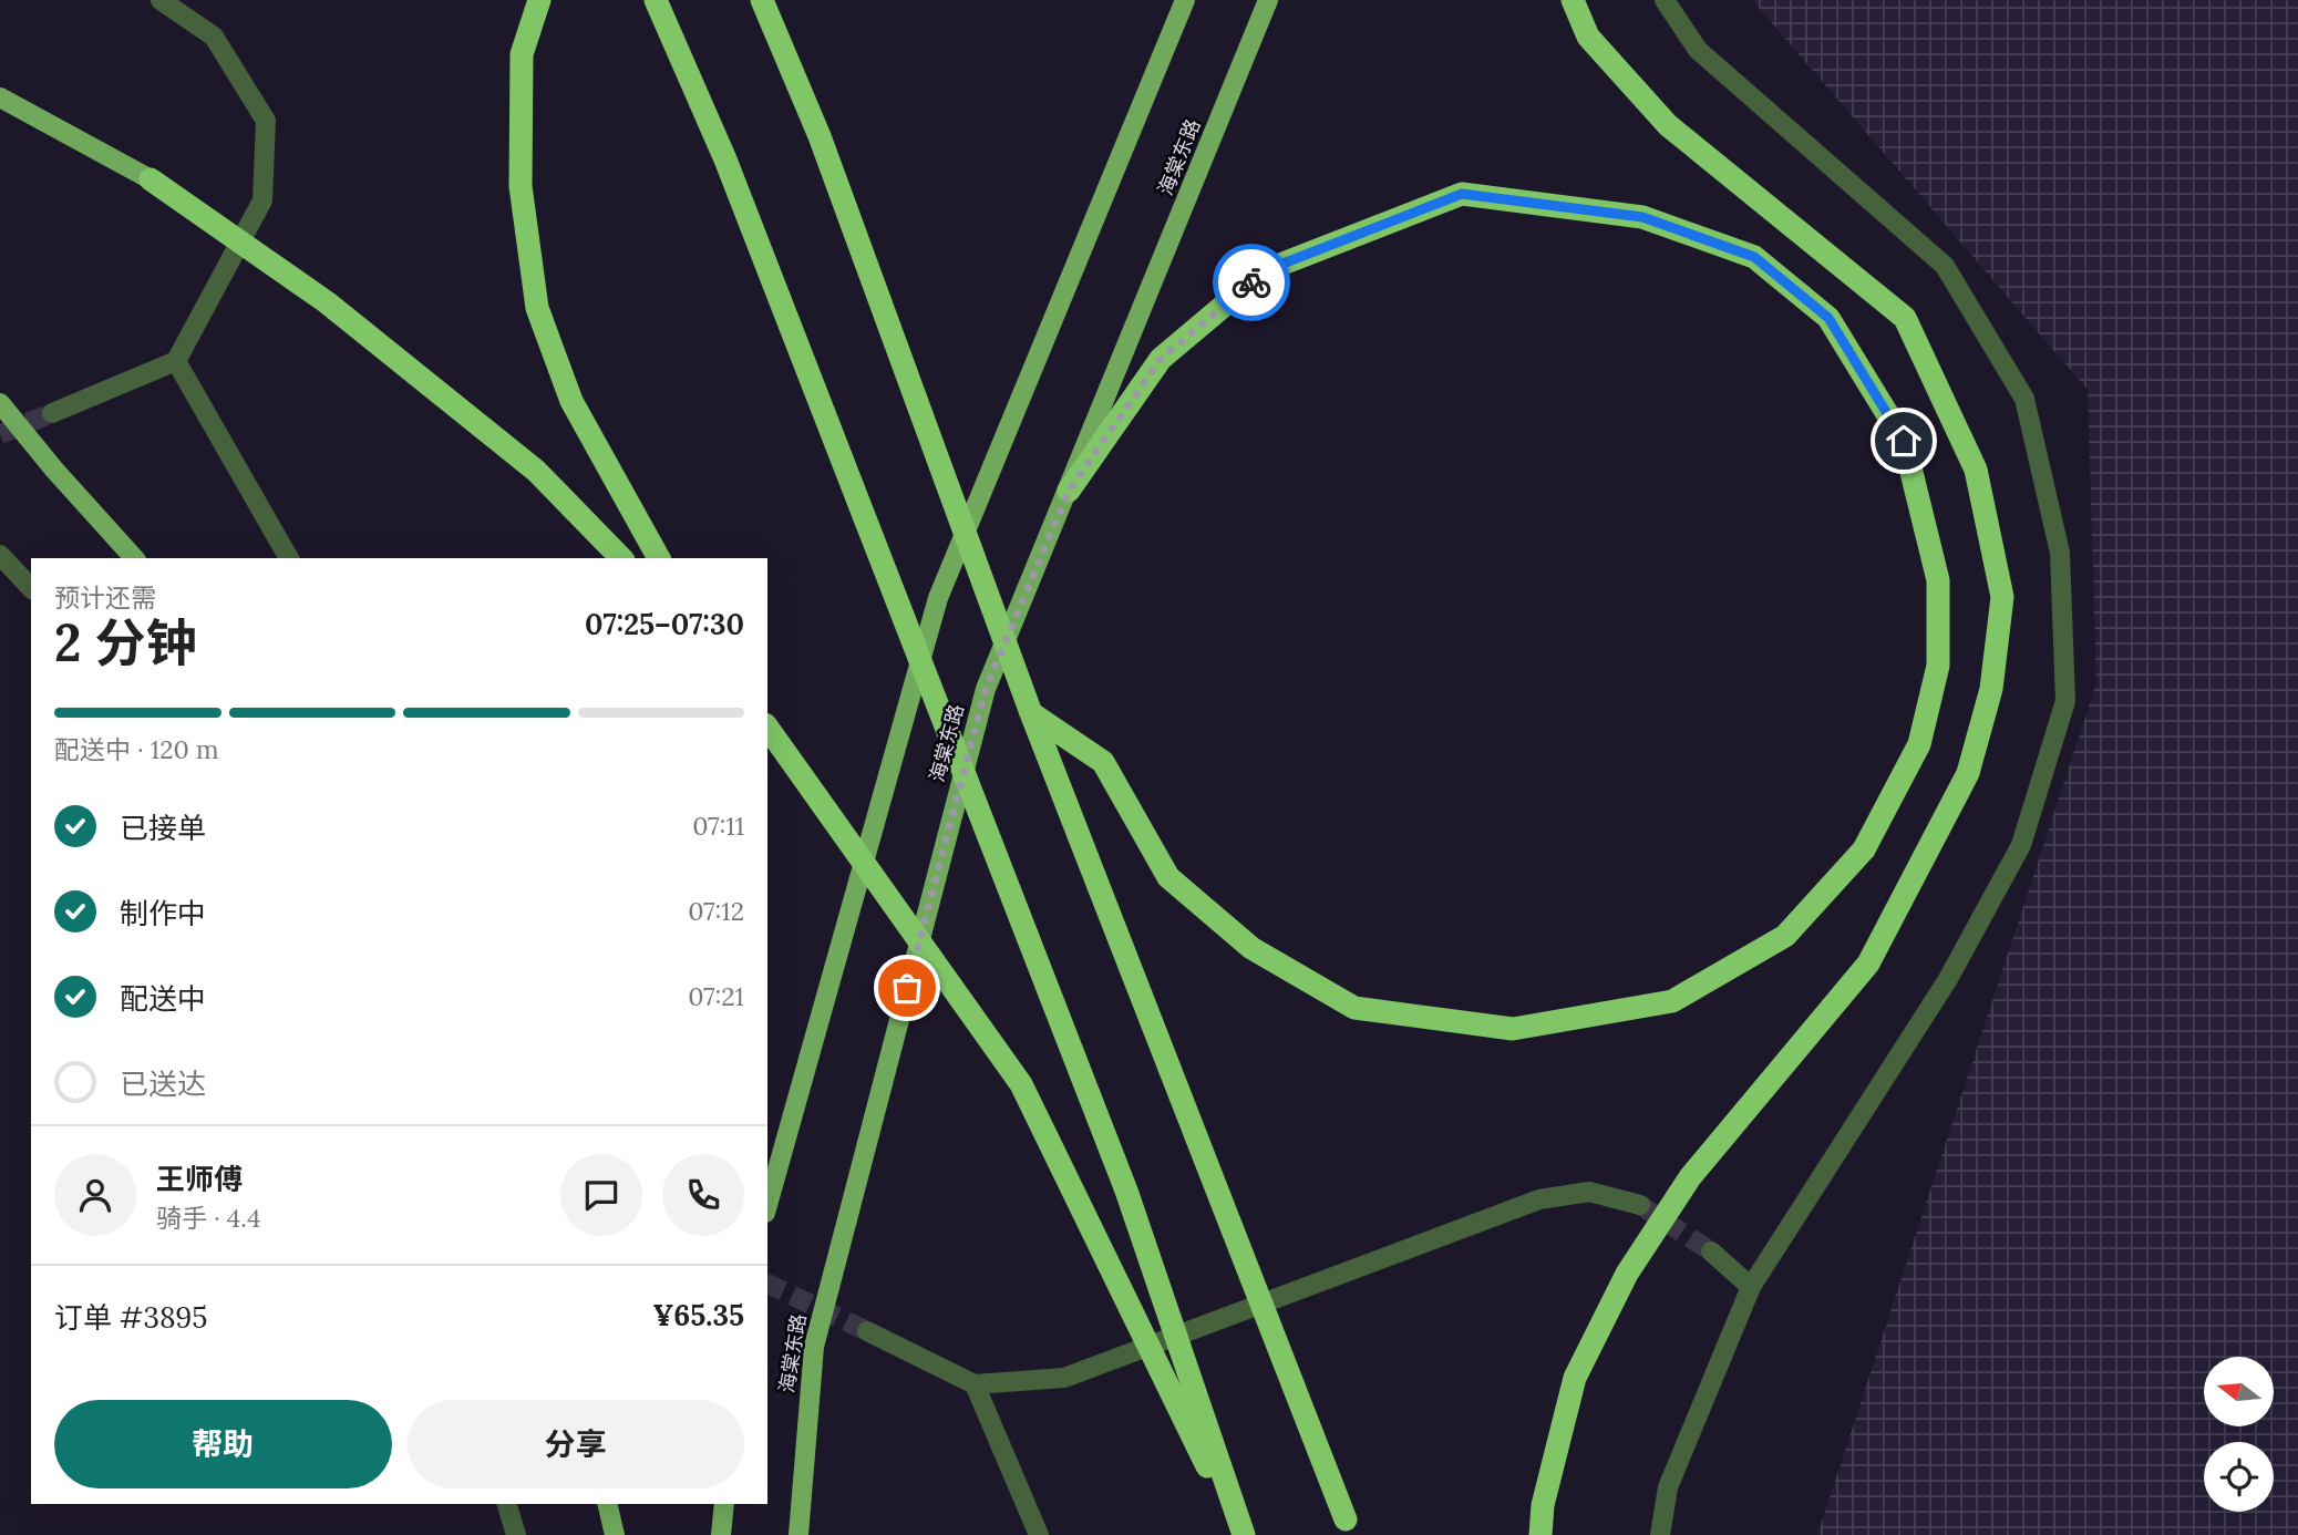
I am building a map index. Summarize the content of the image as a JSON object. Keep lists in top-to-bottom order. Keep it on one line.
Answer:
{"streets":{"main road":["海棠东路"]},"north":"left","page":{"heading":["2 分钟","预计还需","07:25–07:30"],"panel":["王师傅","骑手 · 4.4","订单 #3895","¥65.35"],"bar":"配送中 · 120 m","list":[["已接单","07:11"],["制作中","07:12"],["配送中","07:21"],"已送达"],"buttons":["帮助","分享"]}}
